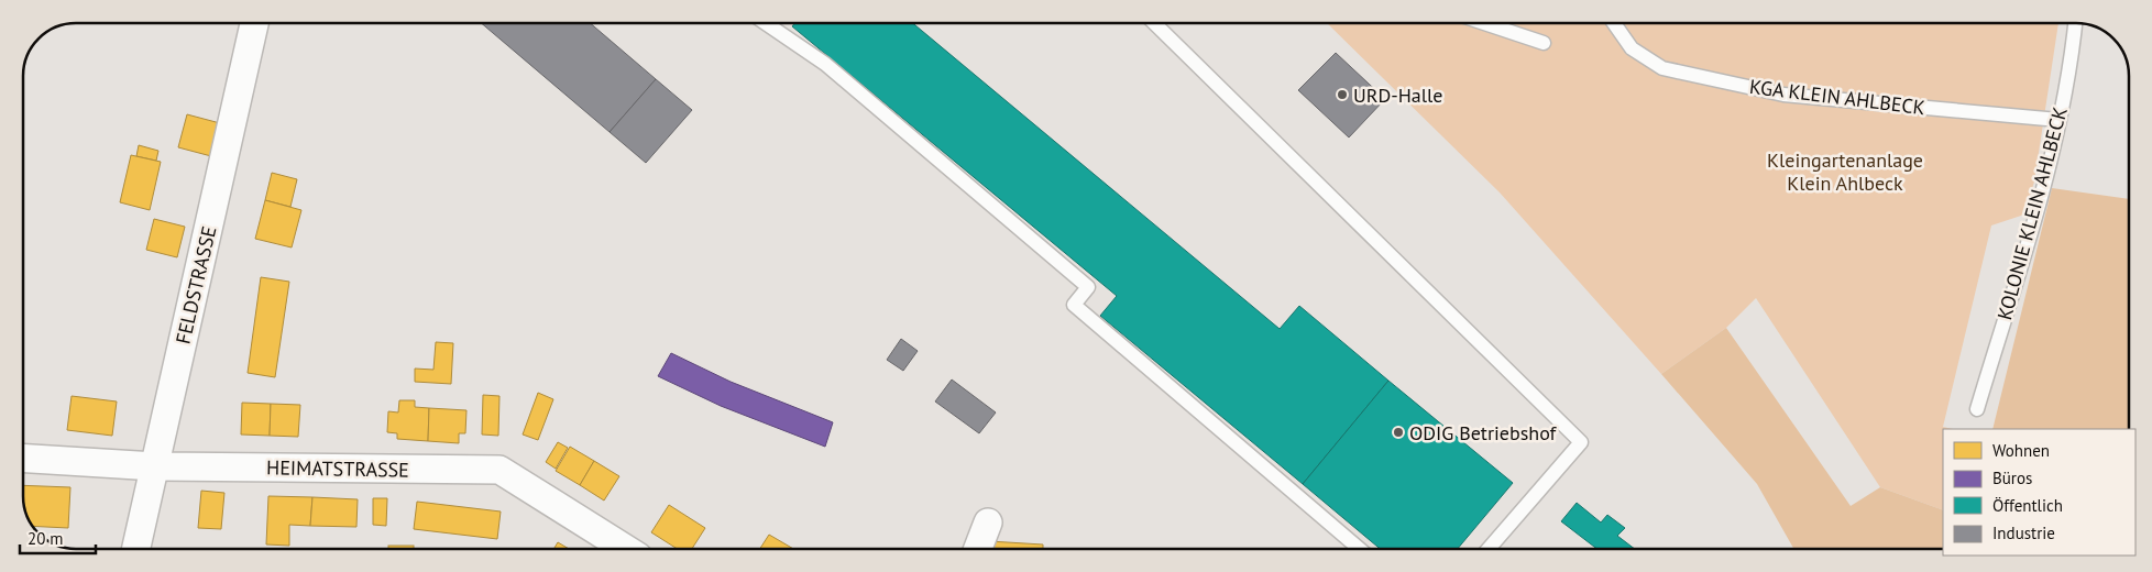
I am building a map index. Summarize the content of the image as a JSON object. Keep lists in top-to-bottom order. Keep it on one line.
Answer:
{"streets":{"street":["FELDSTRASSE","HEIMATSTRASSE"],"lane":["KGA KLEIN AHLBECK","KOLONIE KLEIN AHLBECK"]},"crossings":[["KGA KLEIN AHLBECK","KOLONIE KLEIN AHLBECK"],["FELDSTRASSE","HEIMATSTRASSE"]],"parks":["Kleingartenanlage Klein Ahlbeck"],"places":["URD-Halle","ODIG Betriebshof"],"legend":["Wohnen","Büros","Öffentlich","Industrie"],"scale_bar":"20 m"}
